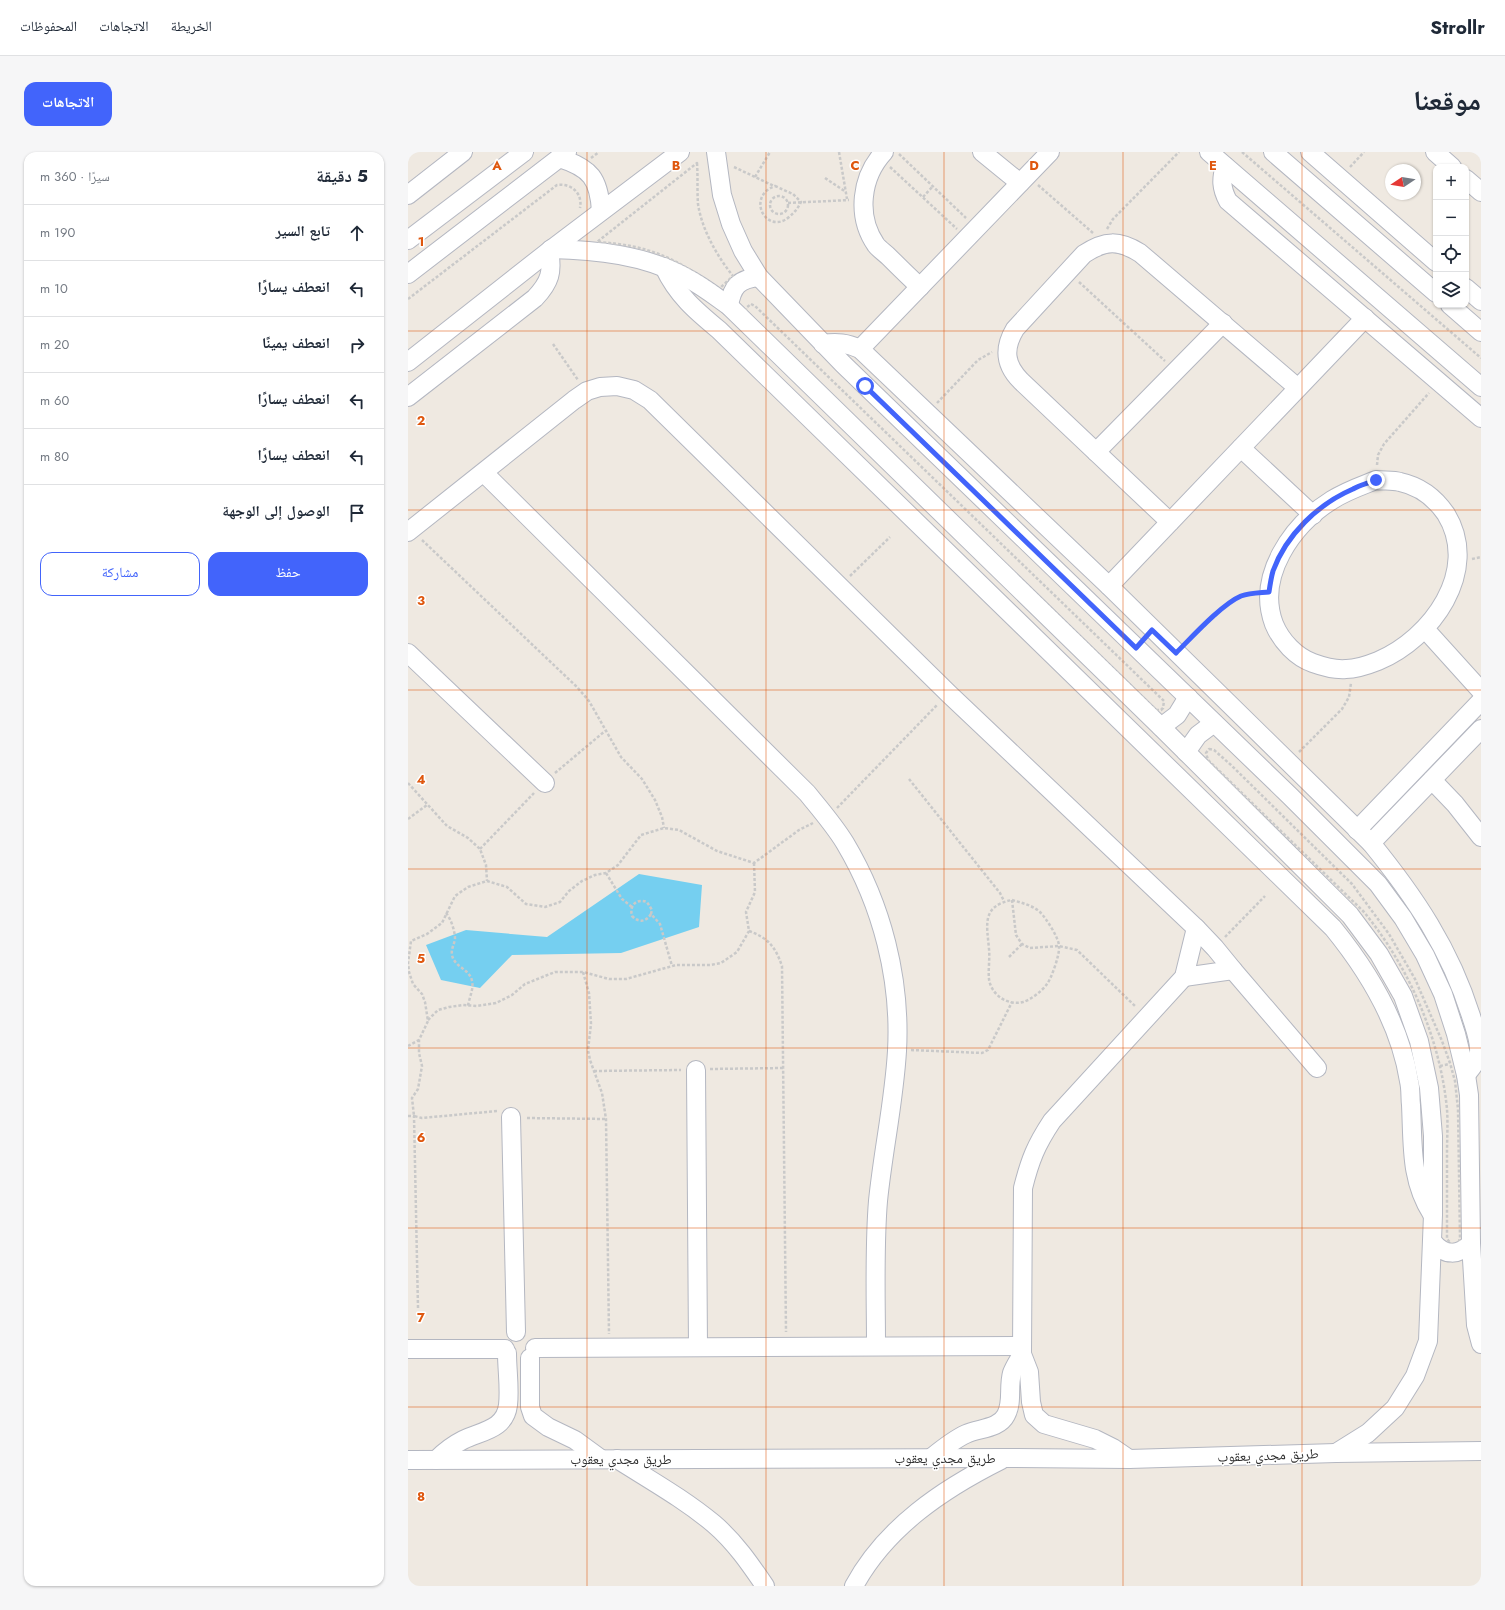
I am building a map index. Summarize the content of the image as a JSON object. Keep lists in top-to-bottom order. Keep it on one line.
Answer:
{"streets":{"street":["طريق مجدي يعقوب"]},"north":"left","page":{"header":"Strollr","nav":["الخريطة","الاتجاهات","المحفوظات"],"title":"موقعنا","buttons":["الاتجاهات",["حفظ","مشاركة"]],"heading":["5 دقيقة","سيرًا · 360 m"],"map_buttons":["+","−"],"list":[["تابع السير","190 m"],["انعطف يسارًا","10 m"],["انعطف يمينًا","20 m"],["انعطف يسارًا","60 m"],["انعطف يسارًا","80 m"],"الوصول إلى الوجهة"]},"grid":{"columns":["A","B","C","D","E"],"rows":["1","2","3","4","5","6","7","8"]}}
